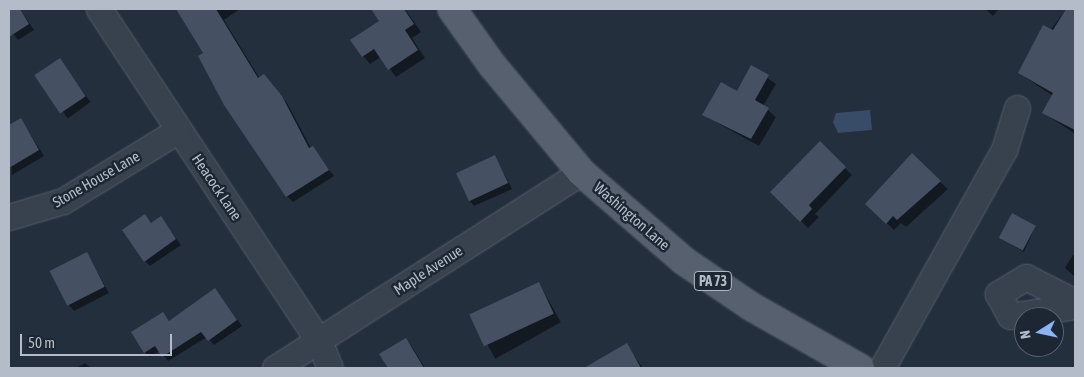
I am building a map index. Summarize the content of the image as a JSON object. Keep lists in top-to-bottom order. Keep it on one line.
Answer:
{"streets":{"main road":["Washington Lane","PA 73"],"street":["Stone House Lane","Heacock Lane","Maple Avenue"]},"crossings":[["Stone House Lane","Heacock Lane"],["Heacock Lane","Maple Avenue"],["Washington Lane","Maple Avenue"]],"scale_bar":"50 m","north":"left"}
